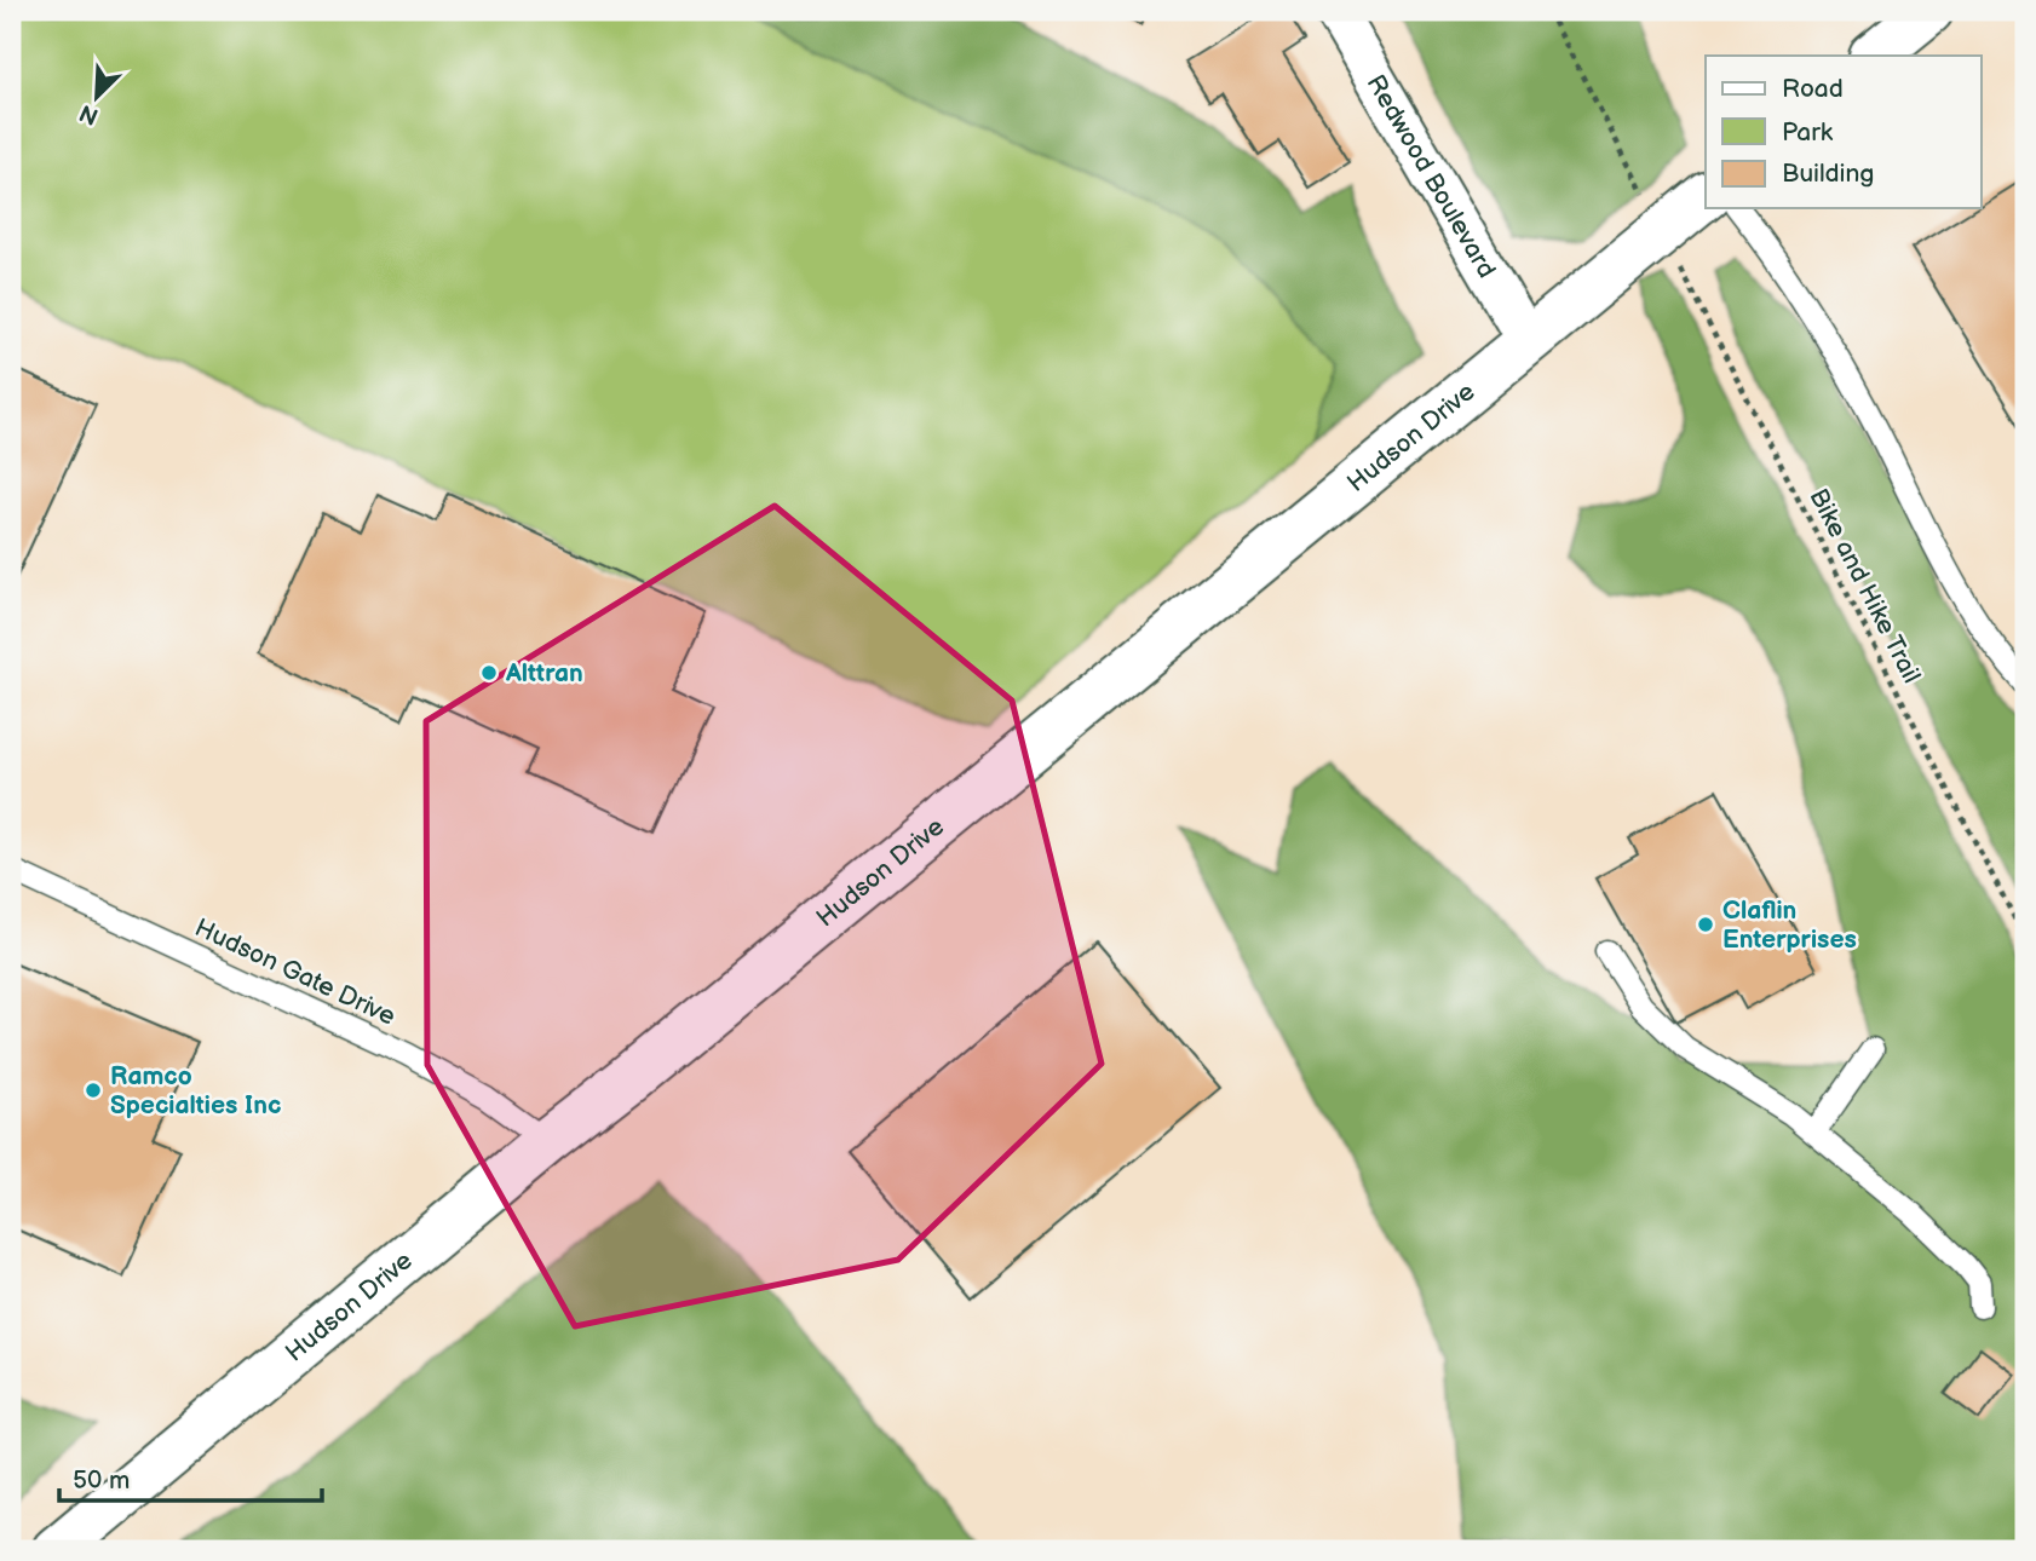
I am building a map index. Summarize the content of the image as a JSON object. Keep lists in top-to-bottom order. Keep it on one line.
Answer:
{"streets":{"main road":["Hudson Drive"],"street":["Redwood Boulevard"],"lane":["Hudson Gate Drive"],"path":["Bike and Hike Trail"]},"crossings":[["Redwood Boulevard","Hudson Drive"],["Hudson Drive","Hudson Gate Drive"]],"places":["Alttran","Claflin Enterprises","Ramco Specialties Inc"],"legend":["Road","Park","Building"],"scale_bar":"50 m","north":"bottom left"}
